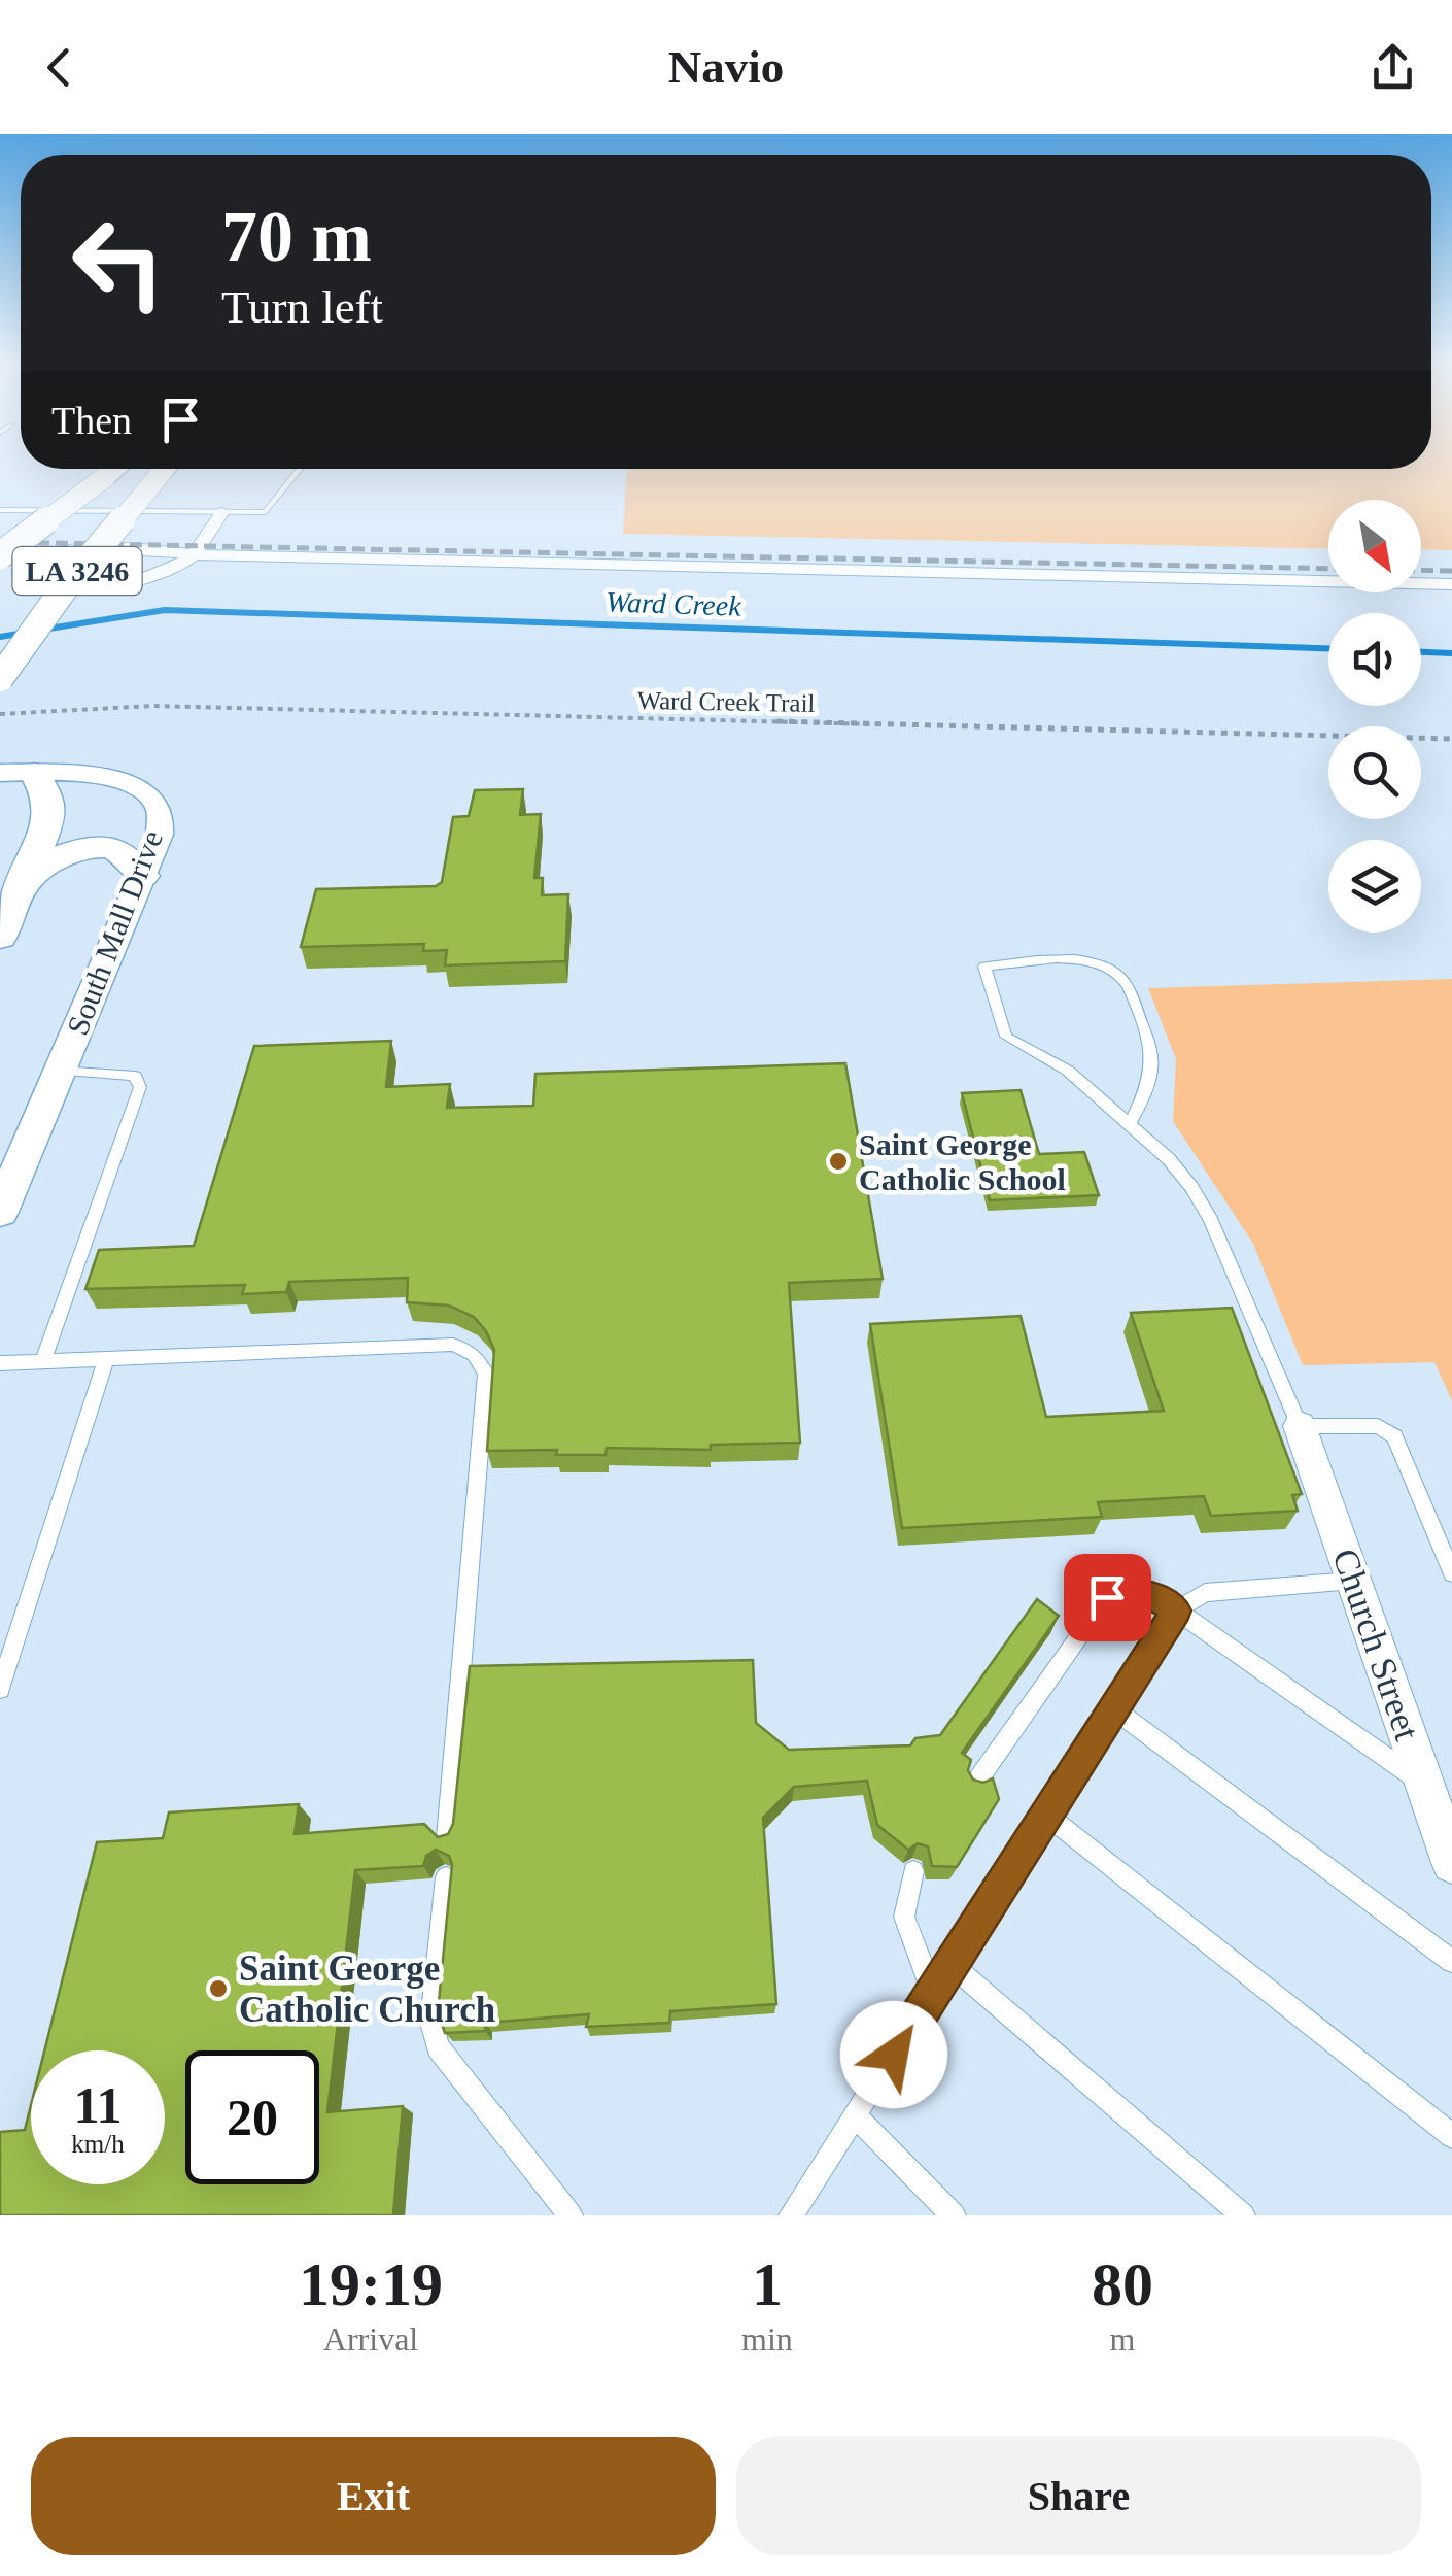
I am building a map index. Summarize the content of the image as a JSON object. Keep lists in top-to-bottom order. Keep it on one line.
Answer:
{"streets":{"main road":["LA 3246"],"street":["South Mall Drive","Church Street"],"path":["Ward Creek Trail"]},"water":["Ward Creek"],"places":["Saint George Catholic School","Saint George Catholic Church"],"north":"bottom right","page":{"header":"Navio","turn":["70 m","Turn left"],"then":"Then","speed":"11 km/h","limit":"20","eta":["19:19","Arrival","1","min","80","m"],"buttons":["Exit","Share"]}}
